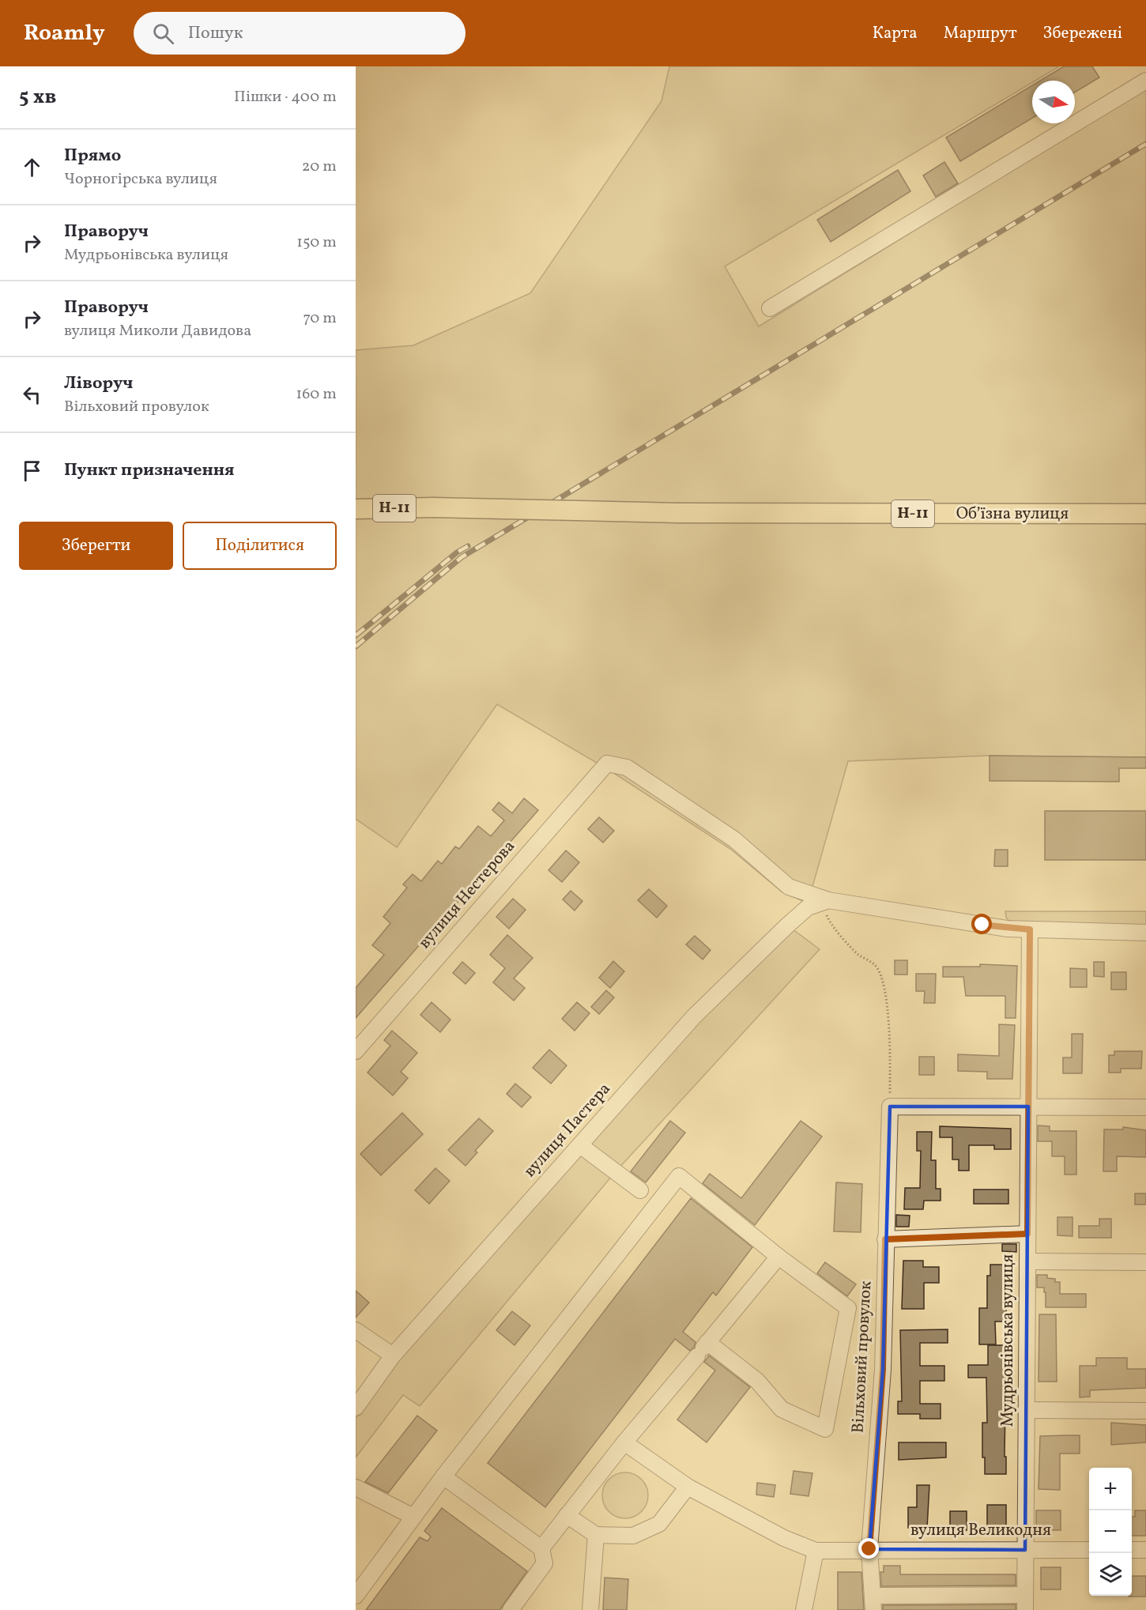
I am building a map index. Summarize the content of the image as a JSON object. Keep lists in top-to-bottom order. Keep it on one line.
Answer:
{"streets":{"main road":["Н-11","Обʼїзна вулиця"],"street":["вулиця Нестерова","вулиця Пастера","Мудрьонівська вулиця","Вільховий провулок","вулиця Великодня"]},"crossings":[["вулиця Нестерова","вулиця Пастера"],["Мудрьонівська вулиця","вулиця Великодня"],["Вільховий провулок","вулиця Великодня"]],"north":"right","page":{"header":"Roamly","search":"Пошук","nav":["Карта","Маршрут","Збережені"],"heading":["5 хв","Пішки · 400 m"],"list":[["Прямо","Чорногірська вулиця","20 m"],["Праворуч","Мудрьонівська вулиця","150 m"],["Праворуч","вулиця Миколи Давидова","70 m"],["Ліворуч","Вільховий провулок","160 m"],"Пункт призначення"],"buttons":["Зберегти","Поділитися"],"map_buttons":["+","−"]}}
